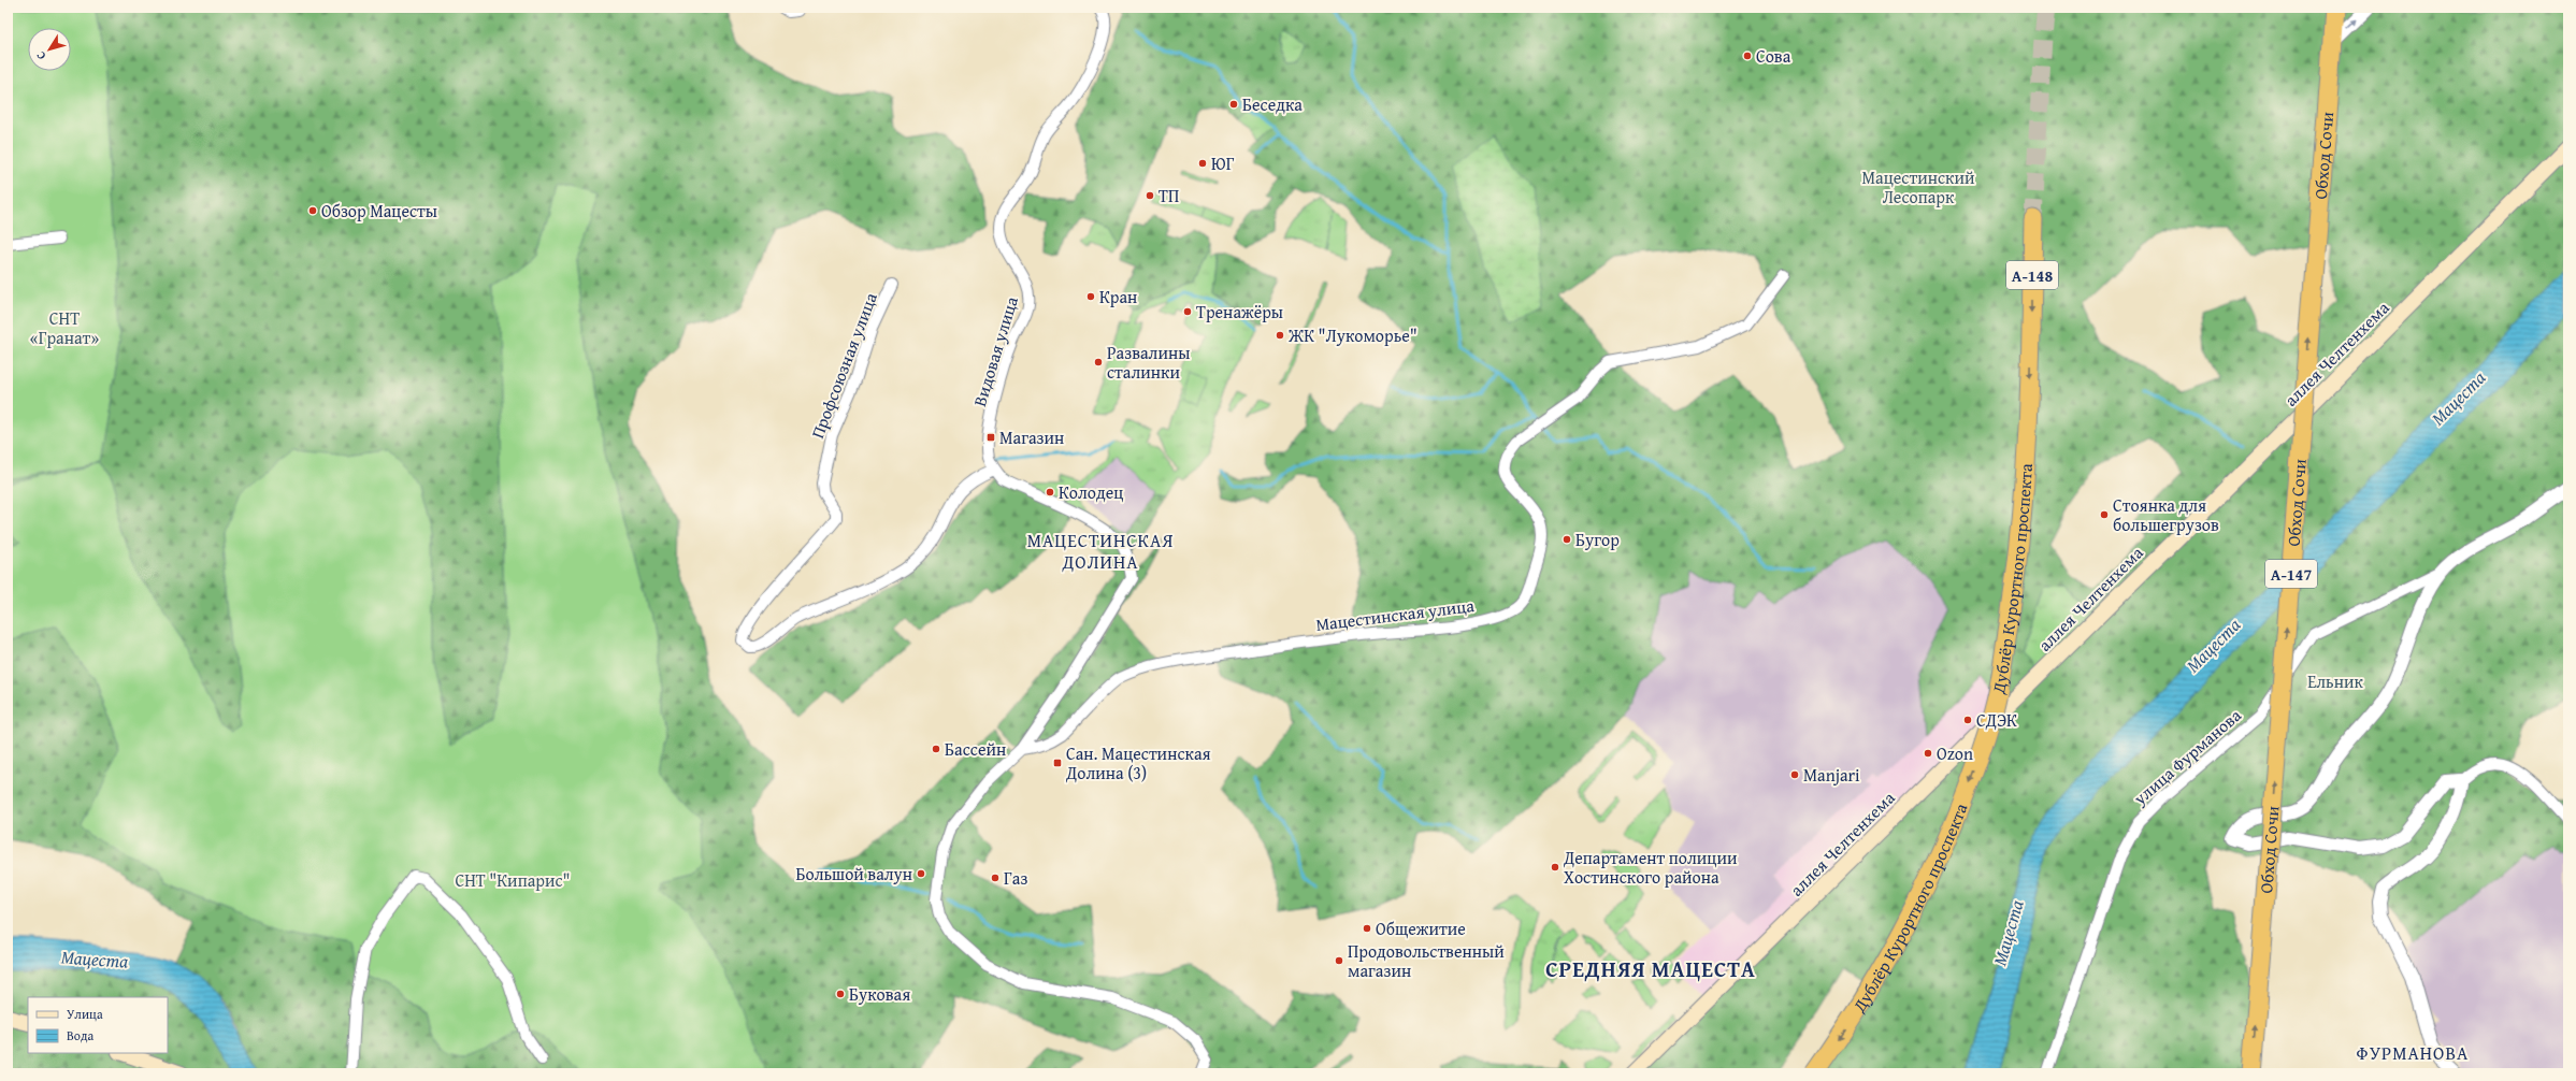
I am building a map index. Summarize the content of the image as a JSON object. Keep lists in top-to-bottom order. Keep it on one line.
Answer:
{"streets":{"highway":["Обход Сочи","А-148","А-147","Дублёр Курортного проспекта"],"main road":["аллея Челтенхема"],"street":["Видовая улица","Профсоюзная улица","Мацестинская улица","улица Фурманова"]},"crossings":[["Видовая улица","Профсоюзная улица"]],"one_way":["Обход Сочи","Дублёр Курортного проспекта"],"districts":["МАЦЕСТИНСКАЯ ДОЛИНА","СРЕДНЯЯ МАЦЕСТА","ФУРМАНОВА"],"water":["Мацеста"],"parks":["Мацестинский Лесопарк","СНТ «Гранат»","Ельник","СНТ \"Кипарис\""],"places":{"other":["Сова","Беседка","ЮГ","ТП","Обзор Мацесты","Кран","Тренажёры","ЖК \"Лукоморье\"","Развалины сталинки","Колодец","Стоянка для большегрузов","Бугор","СДЭК","Бассейн","Ozon","Manjari","Департамент полиции Хостинского района","Большой валун","Газ","Общежитие","Продовольственный магазин","Буковая"],"transit":["Магазин","Сан. Мацестинская Долина (3)"]},"legend":["Улица","Вода"],"north":"bottom left"}
